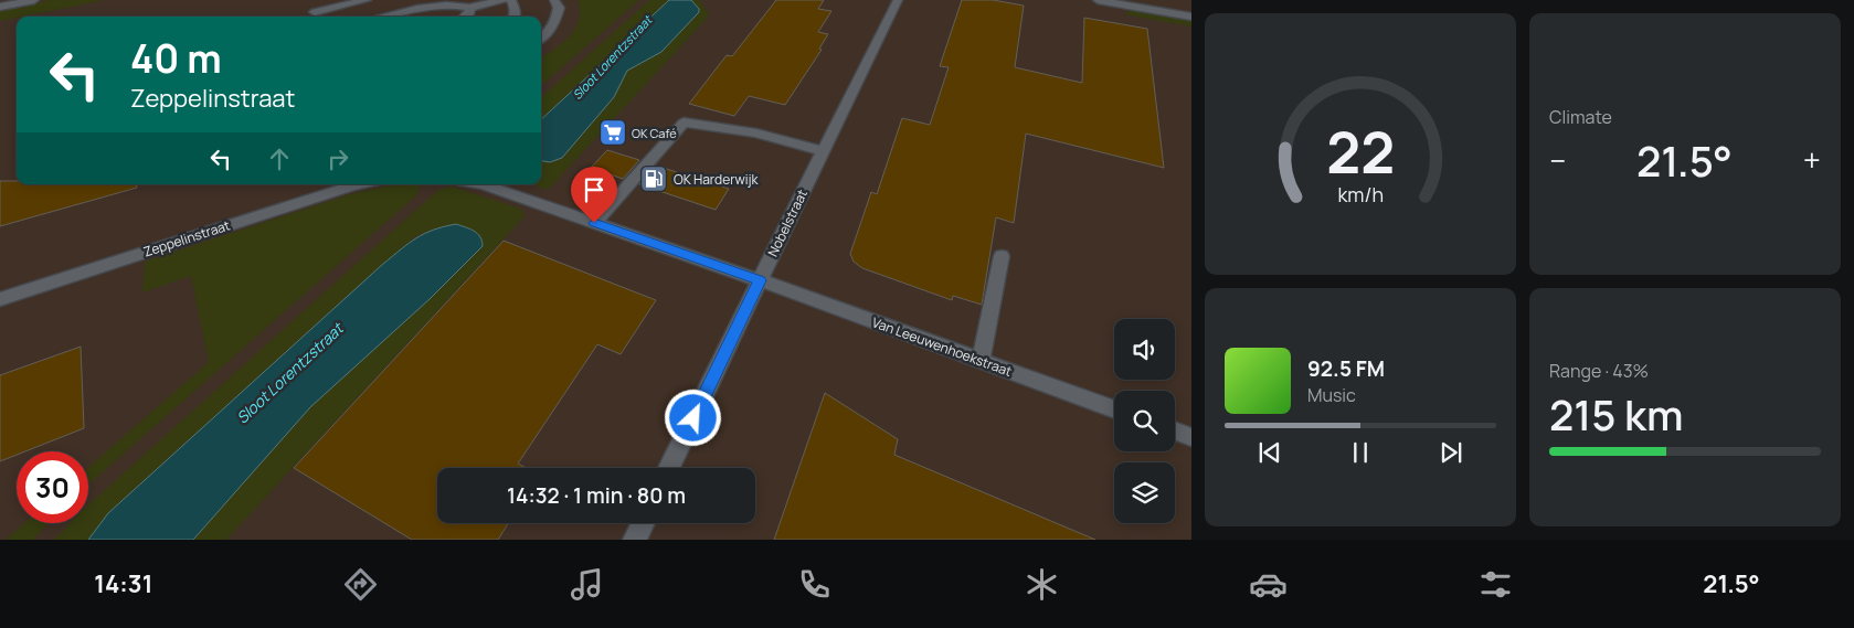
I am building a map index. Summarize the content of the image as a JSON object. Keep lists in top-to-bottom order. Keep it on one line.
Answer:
{"streets":{"street":["Nobelstraat","Zeppelinstraat","Van Leeuwenhoekstraat"]},"crossings":[["Nobelstraat","Van Leeuwenhoekstraat"]],"water":["Sloot Lorentzstraat"],"places":{"supermarket":["OK Café"],"fuel station":["OK Harderwijk"]},"page":{"tile":["Climate",["Range · 43%","215 km"]],"turn":["40 m","Zeppelinstraat"],"heat":["−","21.5°","+"],"song":["92.5 FM","Music"],"limit":"30","trip":"14:32 · 1 min · 80 m","tabs":["14:31","21.5°"],"gauge":["22","km/h"]}}
